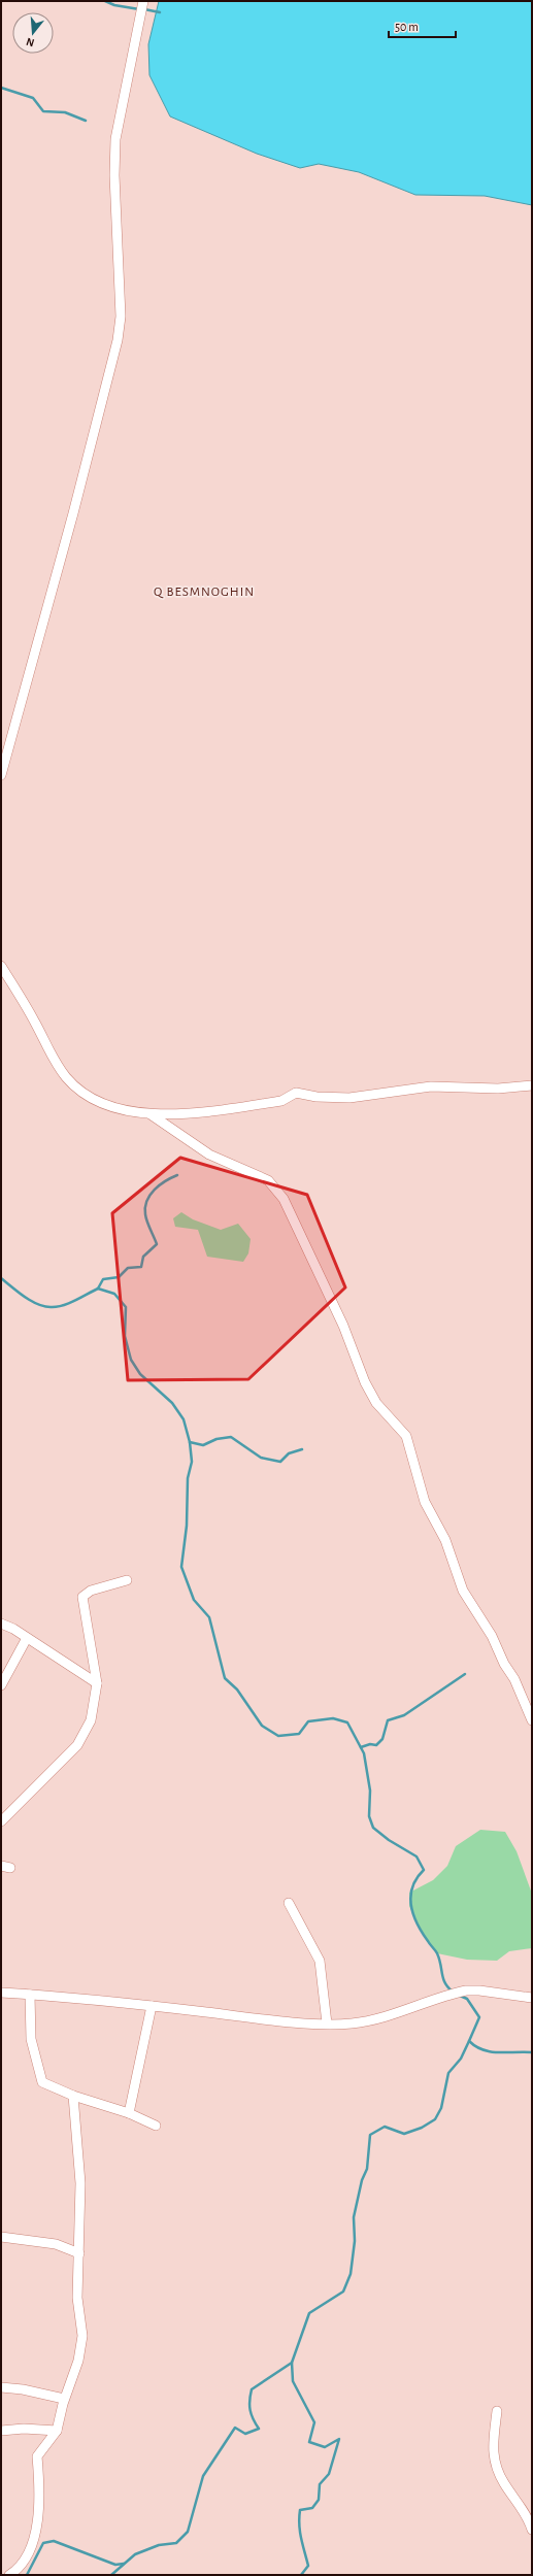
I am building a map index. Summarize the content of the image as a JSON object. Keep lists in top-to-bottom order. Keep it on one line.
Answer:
{"districts":["Q BESMNOGHIN"],"scale_bar":"50 m","north":"bottom"}
